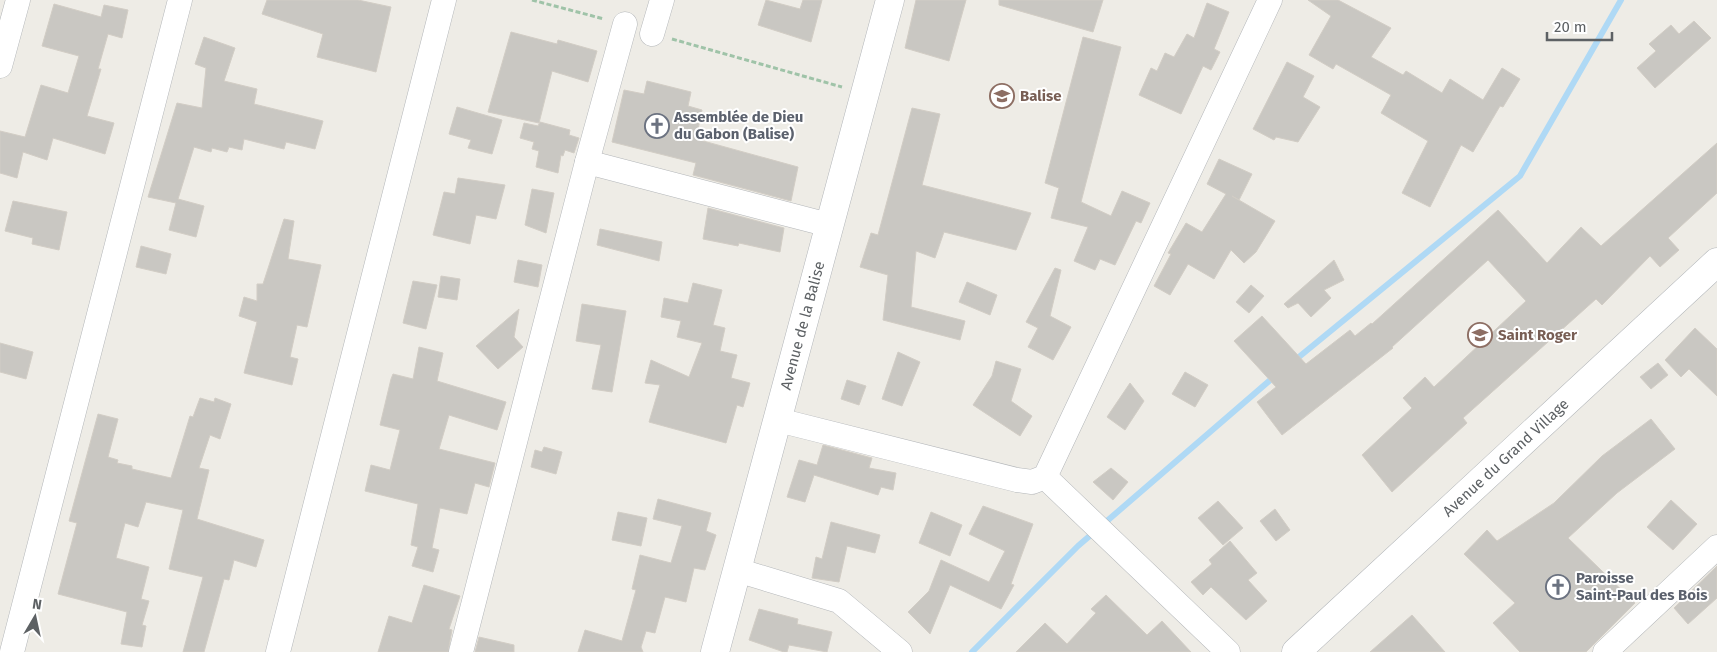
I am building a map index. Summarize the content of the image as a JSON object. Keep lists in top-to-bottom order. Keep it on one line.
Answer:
{"streets":{"street":["Avenue de la Balise","Avenue du Grand Village"]},"places":{"school or university":["Balise","Saint Roger"],"church":["Assemblée de Dieu du Gabon (Balise)","Paroisse Saint-Paul des Bois"]},"scale_bar":"20 m","north":"top"}
